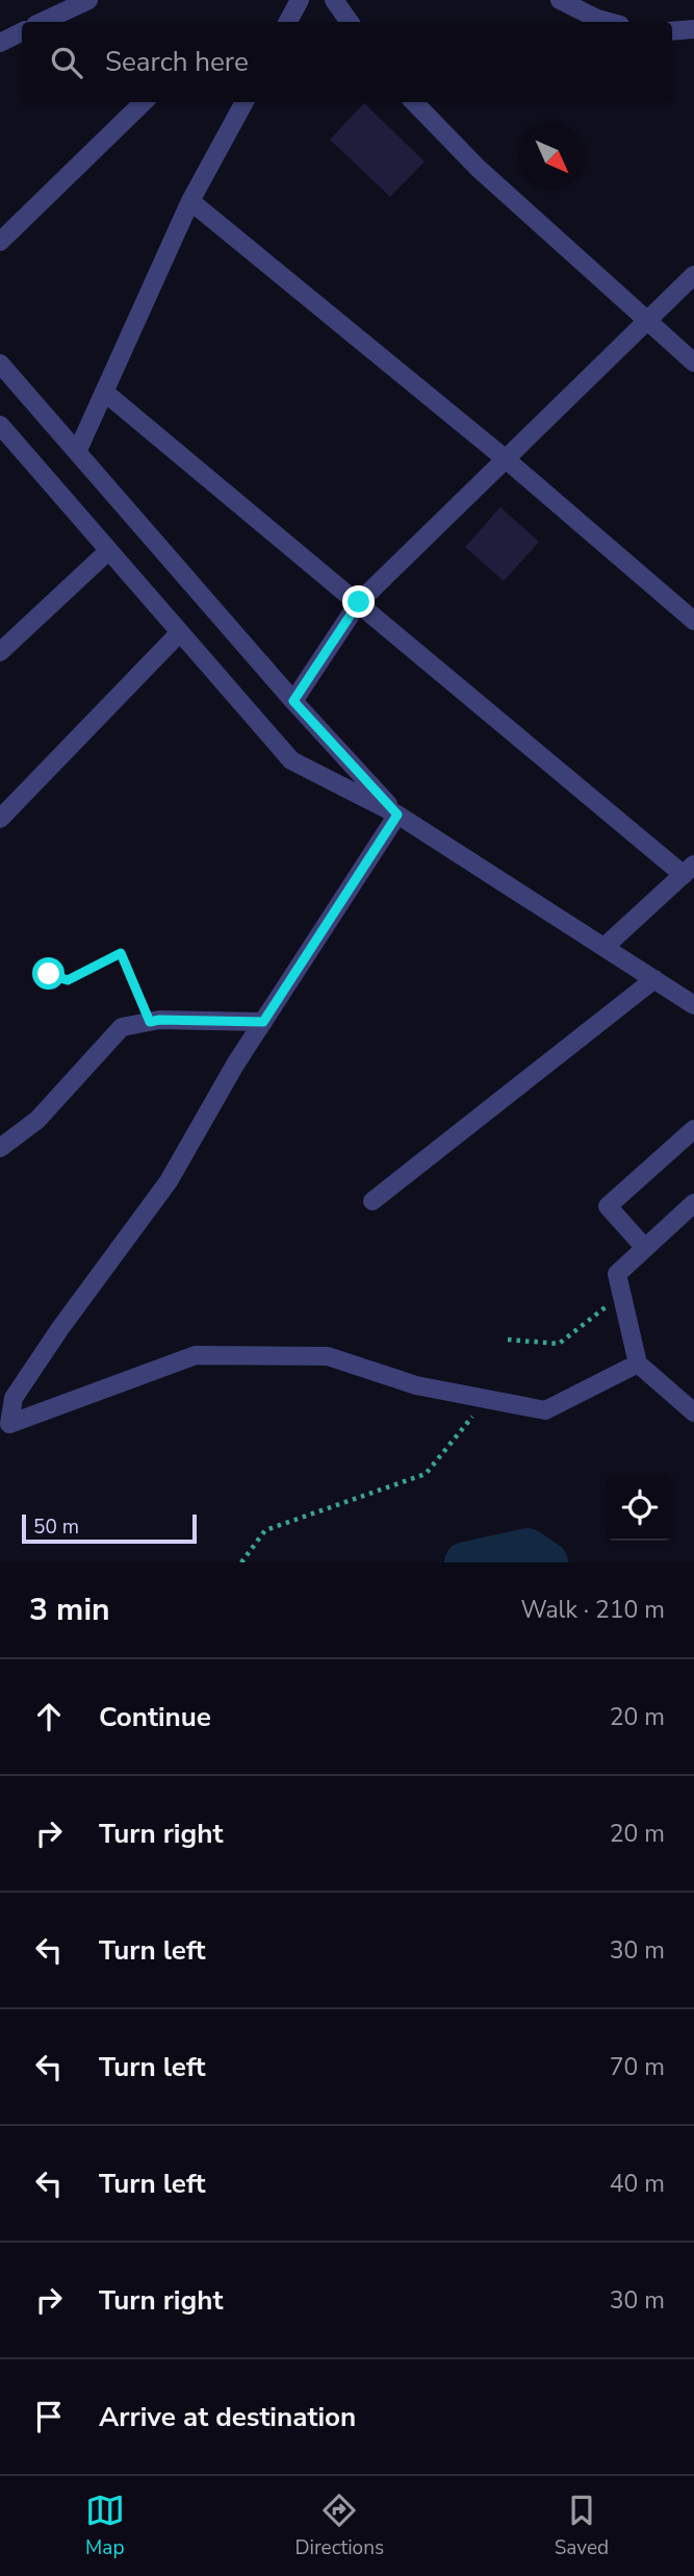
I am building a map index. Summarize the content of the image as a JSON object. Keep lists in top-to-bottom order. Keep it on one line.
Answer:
{"scale_bar":"50 m","north":"bottom right","page":{"search":"Search here","scale":"50 m","heading":["3 min","Walk · 210 m"],"list":[["Continue","20 m"],["Turn right","20 m"],["Turn left","30 m"],["Turn left","70 m"],["Turn left","40 m"],["Turn right","30 m"],"Arrive at destination"],"nav":["Map","Directions","Saved"]}}
